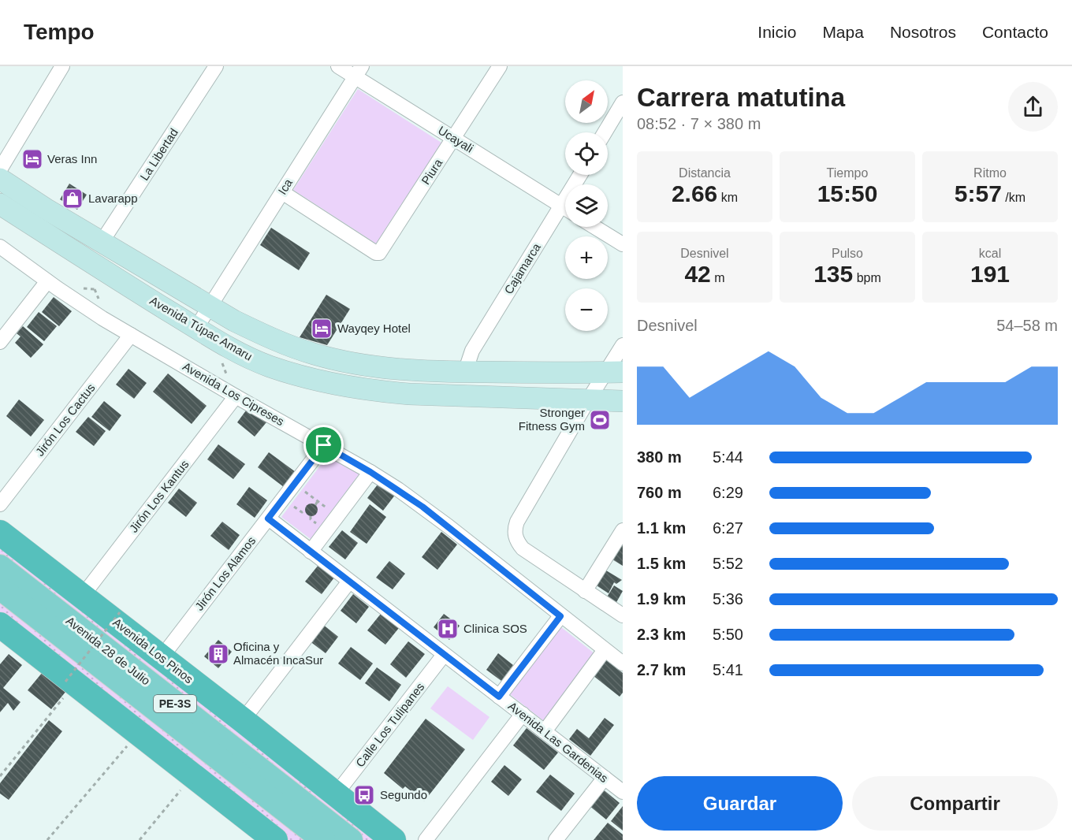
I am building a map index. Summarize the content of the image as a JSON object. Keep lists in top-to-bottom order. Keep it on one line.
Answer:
{"streets":{"highway":["Avenida Los Pinos"],"main road":["Avenida Túpac Amaru","Avenida 28 de Julio","PE-3S"],"street":["Ucayali","La Libertad","Piura","Ica","Cajamarca","Avenida Los Cipreses","Jirón Los Cactus","Jirón Los Kantus","Jirón Los Alamos","Calle Los Tulipanes","Avenida Las Gardenias"]},"crossings":[["Ucayali","Piura"],["Ucayali","Ica"],["La Libertad","Avenida Túpac Amaru"],["Piura","Ica"],["Ica","Avenida Túpac Amaru"],["Cajamarca","Avenida Túpac Amaru"],["Avenida Los Cipreses","Jirón Los Cactus"],["Avenida Los Cipreses","Jirón Los Kantus"],["Avenida Los Cipreses","Jirón Los Alamos"],["Jirón Los Kantus","Avenida Los Pinos"],["Jirón Los Alamos","Avenida Los Pinos"],["Jirón Los Alamos","Avenida Las Gardenias"],["Avenida Los Pinos","Calle Los Tulipanes"],["Calle Los Tulipanes","Avenida Las Gardenias"]],"places":{"hotel":["Veras Inn","Wayqey Hotel"],"shop":["Lavarapp"],"sports":["Stronger Fitness Gym"],"hospital":["Clinica SOS"],"building":["Oficina y Almacén IncaSur"],"bus stop":["Segundo"]},"north":"top right","page":{"header":"Tempo","nav":["Inicio","Mapa","Nosotros","Contacto"],"heading":["Carrera matutina","08:52 · 7 × 380 m"],"map_buttons":["+","−"],"stats":[["Distancia","2.66 km"],["Tiempo","15:50"],["Ritmo","5:57 /km"],["Desnivel","42 m"],["Pulso","135 bpm"],["kcal","191"]],"chart":["Desnivel","54–58 m"],"list":[{"name":"380 m","note":"5:44"},{"name":"760 m","note":"6:29"},{"name":"1.1 km","note":"6:27"},{"name":"1.5 km","note":"5:52"},{"name":"1.9 km","note":"5:36"},{"name":"2.3 km","note":"5:50"},{"name":"2.7 km","note":"5:41"}],"buttons":["Guardar","Compartir"]}}
